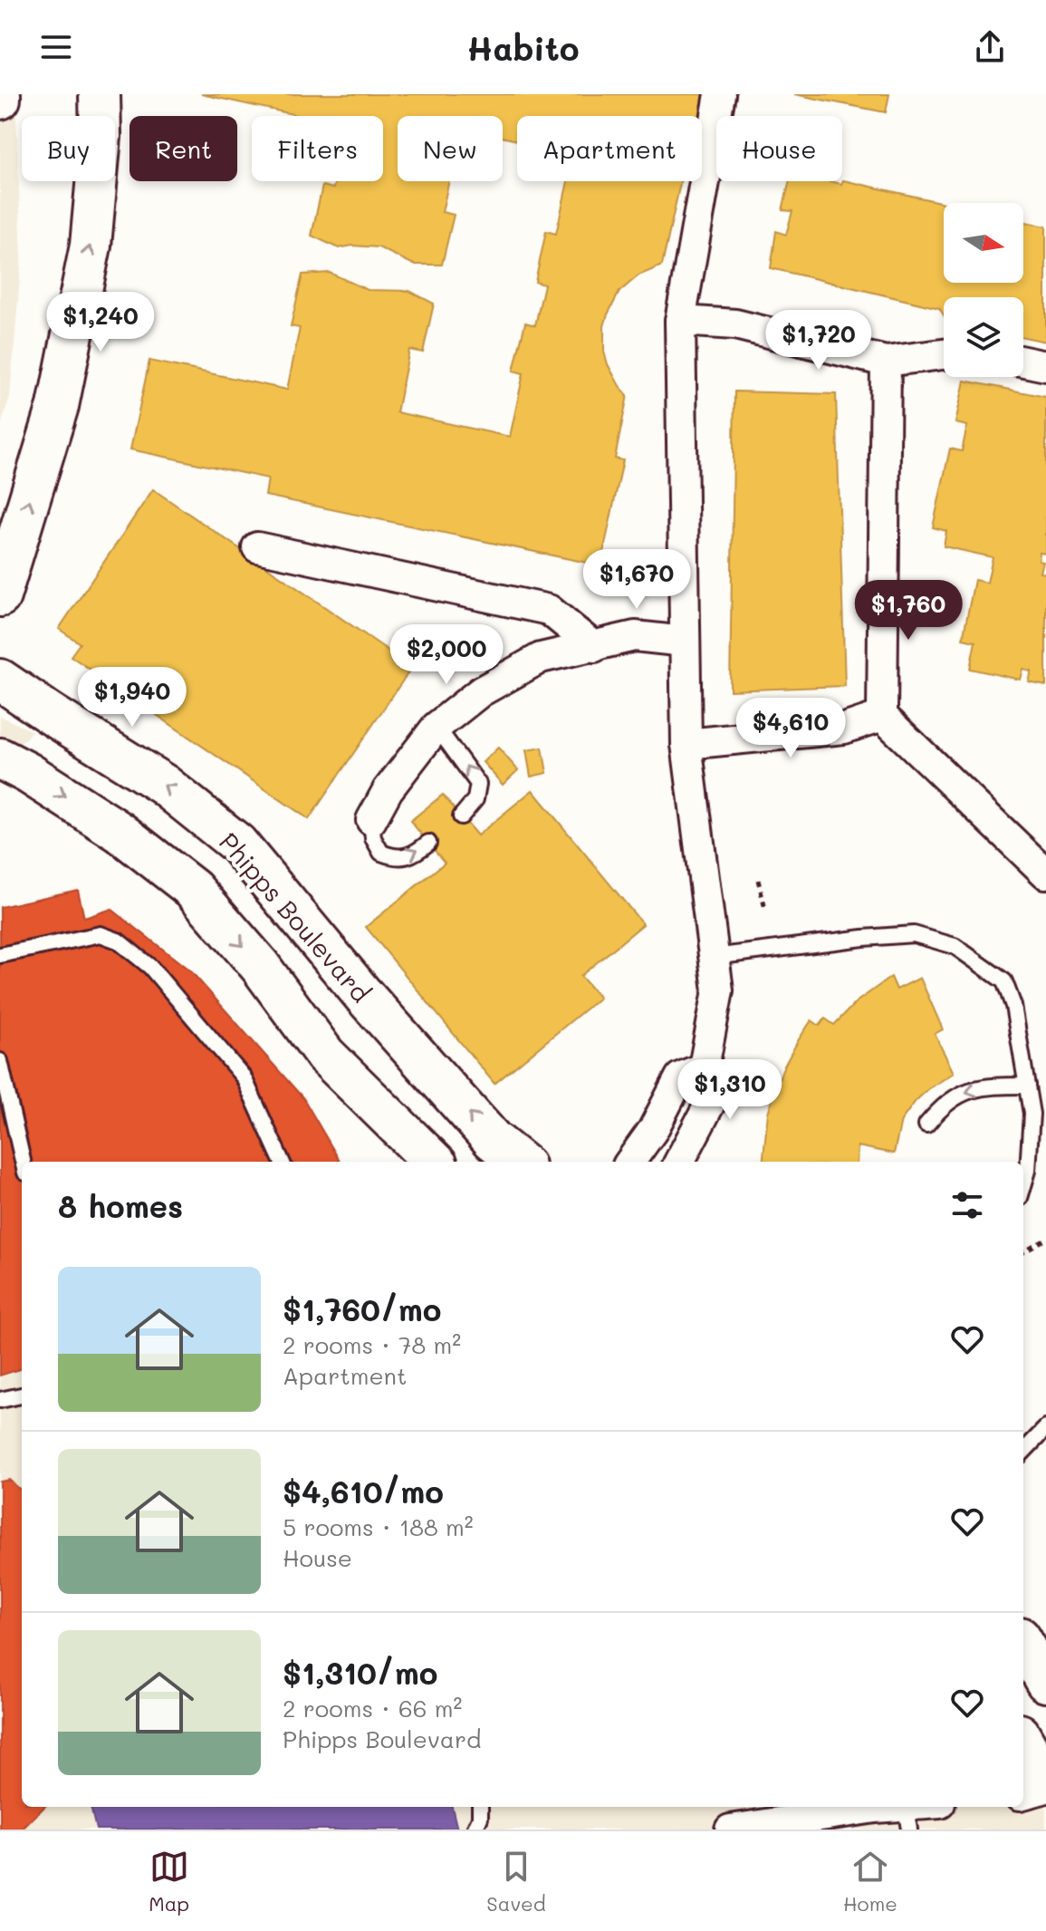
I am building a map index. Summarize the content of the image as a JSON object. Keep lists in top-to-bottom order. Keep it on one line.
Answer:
{"streets":{"main road":["Phipps Boulevard"]},"north":"right","page":{"header":"Habito","chip":["Buy","Rent","Filters","New","Apartment","House"],"price":["$1,240","$1,720","$1,670","$1,760","$2,000","$1,940","$4,610","$1,310"],"heading":"8 homes","list":[{"name":"$1,760/mo","note":"2 rooms · 78 m² · Apartment"},{"name":"$4,610/mo","note":"5 rooms · 188 m² · House"},{"name":"$1,310/mo","note":"2 rooms · 66 m² · Phipps Boulevard"}],"tabs":["Map","Saved","Home"]}}
